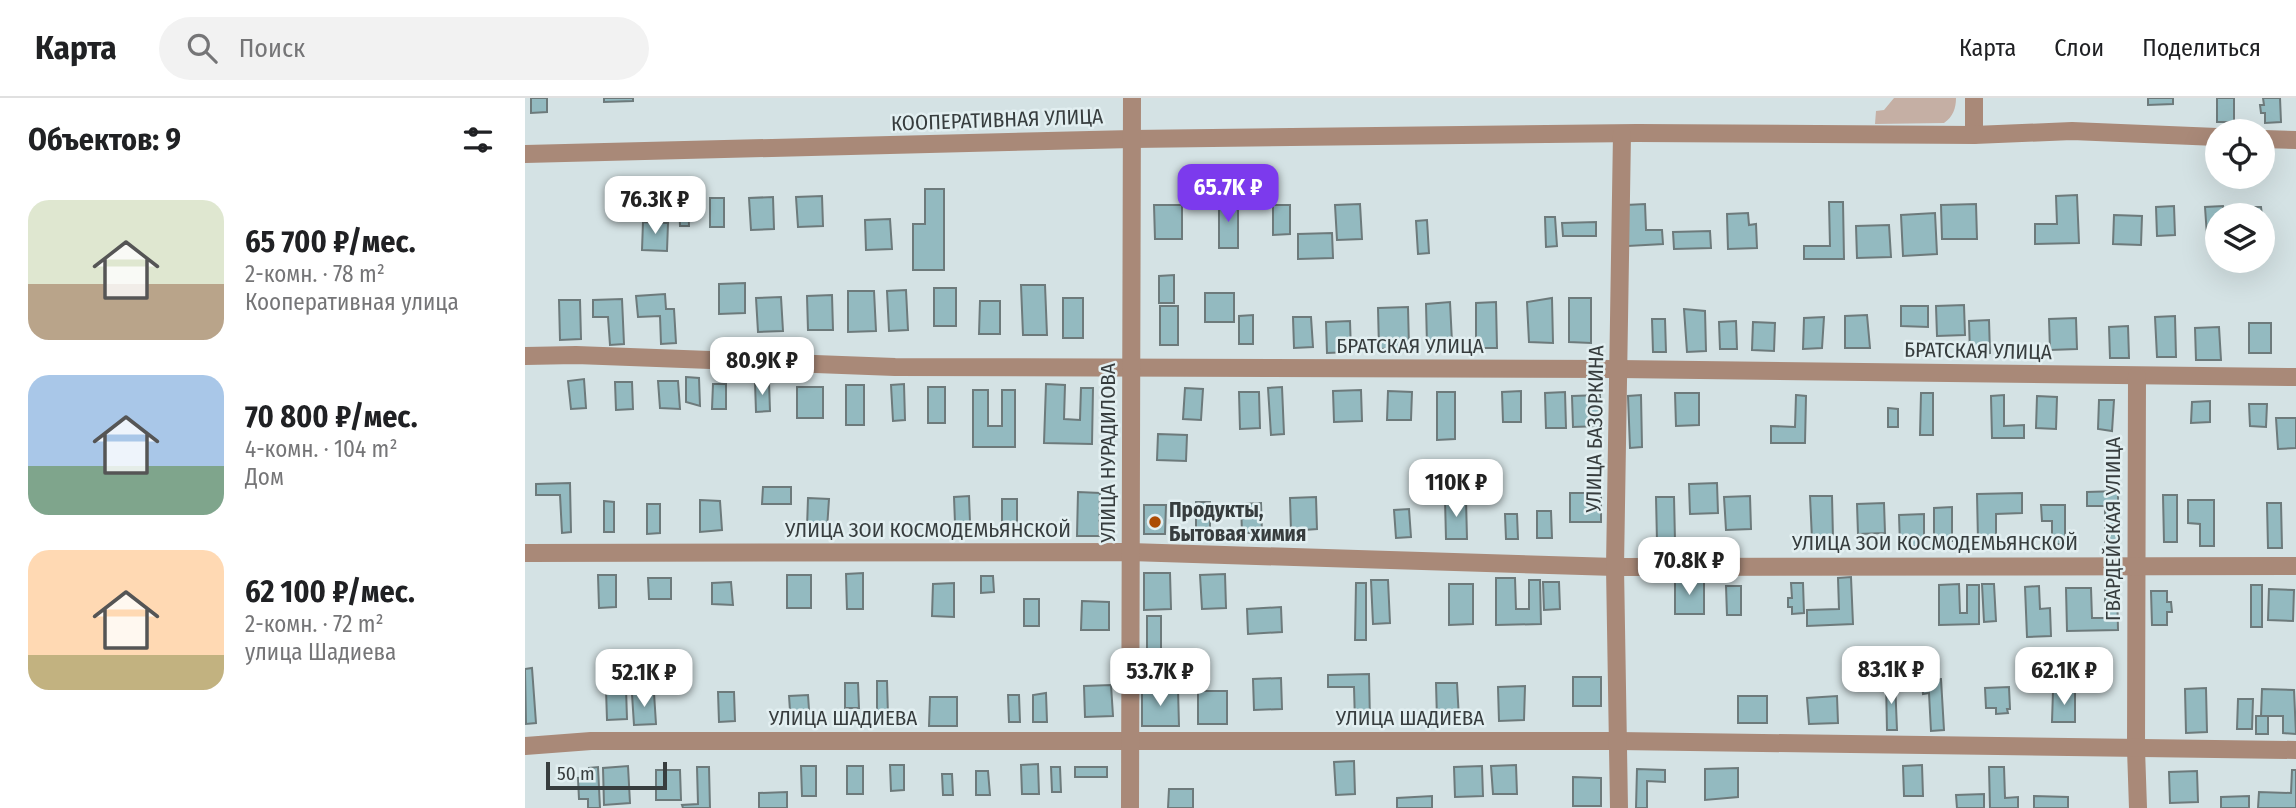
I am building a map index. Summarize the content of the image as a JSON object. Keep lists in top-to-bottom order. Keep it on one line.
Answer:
{"streets":{"street":["КООПЕРАТИВНАЯ УЛИЦА","БРАТСКАЯ УЛИЦА","УЛИЦА БАЗОРКИНА","УЛИЦА НУРАДИЛОВА","ГВАРДЕЙСКАЯ УЛИЦА","УЛИЦА ЗОИ КОСМОДЕМЬЯНСКОЙ","УЛИЦА ШАДИЕВА"]},"crossings":[["КООПЕРАТИВНАЯ УЛИЦА","УЛИЦА БАЗОРКИНА"],["КООПЕРАТИВНАЯ УЛИЦА","УЛИЦА НУРАДИЛОВА"],["БРАТСКАЯ УЛИЦА","УЛИЦА БАЗОРКИНА"],["БРАТСКАЯ УЛИЦА","УЛИЦА НУРАДИЛОВА"],["БРАТСКАЯ УЛИЦА","ГВАРДЕЙСКАЯ УЛИЦА"],["УЛИЦА БАЗОРКИНА","УЛИЦА ЗОИ КОСМОДЕМЬЯНСКОЙ"],["УЛИЦА БАЗОРКИНА","УЛИЦА ШАДИЕВА"],["УЛИЦА НУРАДИЛОВА","УЛИЦА ЗОИ КОСМОДЕМЬЯНСКОЙ"],["УЛИЦА НУРАДИЛОВА","УЛИЦА ШАДИЕВА"],["ГВАРДЕЙСКАЯ УЛИЦА","УЛИЦА ЗОИ КОСМОДЕМЬЯНСКОЙ"],["ГВАРДЕЙСКАЯ УЛИЦА","УЛИЦА ШАДИЕВА"]],"places":["Продукты, Бытовая химия"],"scale_bar":"50 m","page":{"header":"Карта","search":"Поиск","nav":["Карта","Слои","Поделиться"],"heading":"Объектов: 9","price":["65.7K ₽","76.3K ₽","80.9K ₽","110K ₽","70.8K ₽","83.1K ₽","62.1K ₽","53.7K ₽","52.1K ₽"],"list":[{"name":"65 700 ₽/мес.","note":"2-комн. · 78 m² · Кооперативная улица"},{"name":"70 800 ₽/мес.","note":"4-комн. · 104 m² · Дом"},{"name":"62 100 ₽/мес.","note":"2-комн. · 72 m² · улица Шадиева"}],"scale":"50 m"}}
